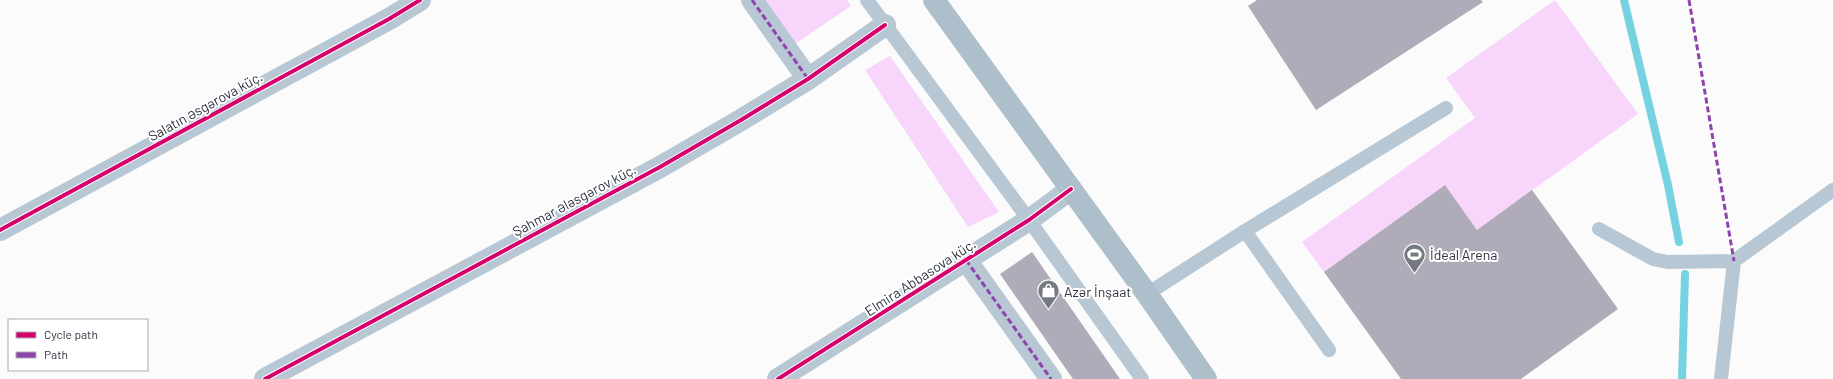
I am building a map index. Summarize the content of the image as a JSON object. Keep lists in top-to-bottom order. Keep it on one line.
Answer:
{"streets":{"street":["Salatın Əsgərova küç.","Şahmar Ələsgərov küç.","Elmira Abbasova küç."]},"places":{"sports":["İdeal Arena"],"shop":["Azər İnşaat"]},"legend":["Cycle path","Path"]}
